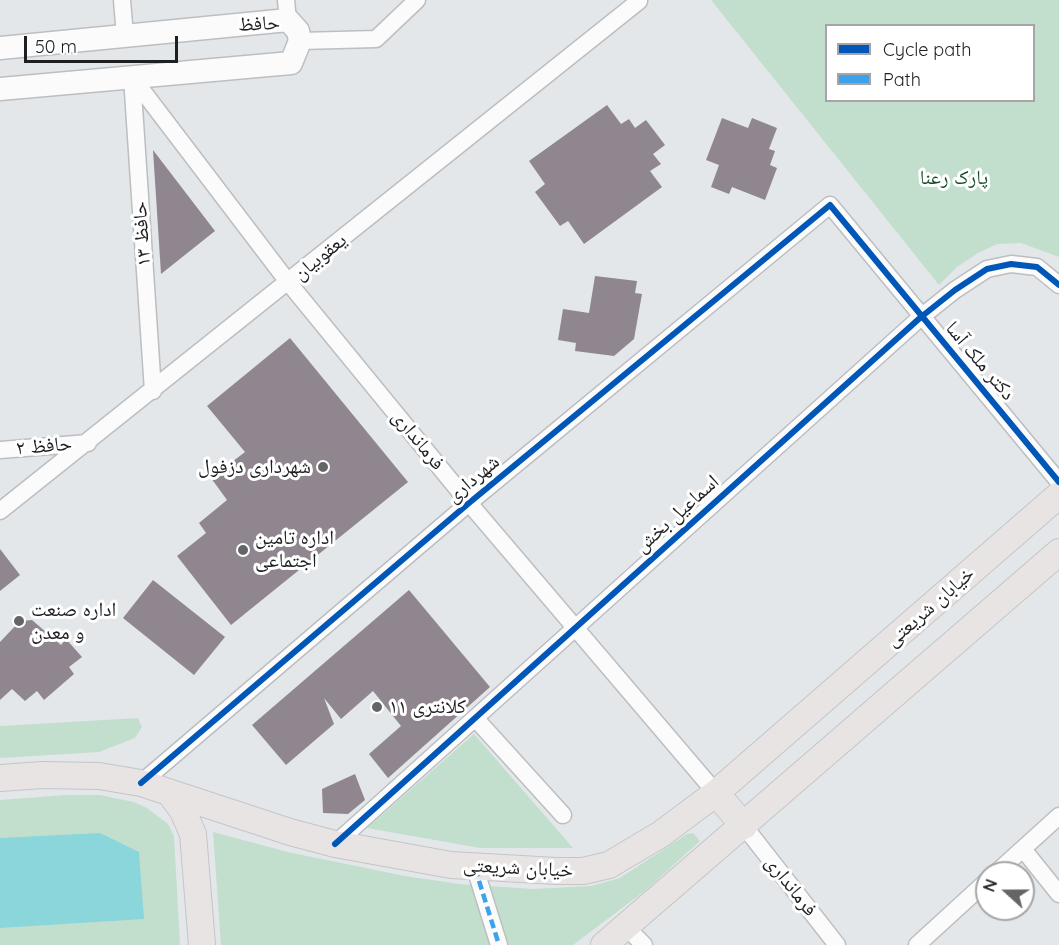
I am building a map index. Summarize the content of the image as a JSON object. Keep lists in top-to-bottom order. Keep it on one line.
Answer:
{"streets":{"main road":["خیابان شریعتی"],"street":["حافظ","حافظ ۱۳","یعقوبیان","دکتر ملک آسا","فرمانداری","حافظ ۲","شهرداری","اسماعیل بخش"]},"crossings":[["حافظ","حافظ ۱۳"],["حافظ","فرمانداری"],["حافظ ۱۳","یعقوبیان"],["حافظ ۱۳","فرمانداری"],["یعقوبیان","فرمانداری"],["یعقوبیان","حافظ ۲"],["دکتر ملک آسا","شهرداری"],["دکتر ملک آسا","اسماعیل بخش"],["فرمانداری","شهرداری"],["فرمانداری","اسماعیل بخش"],["فرمانداری","خیابان شریعتی"],["شهرداری","خیابان شریعتی"],["اسماعیل بخش","خیابان شریعتی"]],"parks":["پارک رعنا"],"places":["شهرداری دزفول","اداره تامین اجتماعی","اداره صنعت و معدن","کلانتری ۱۱"],"legend":["Cycle path","Path"],"scale_bar":"50 m","north":"left"}
